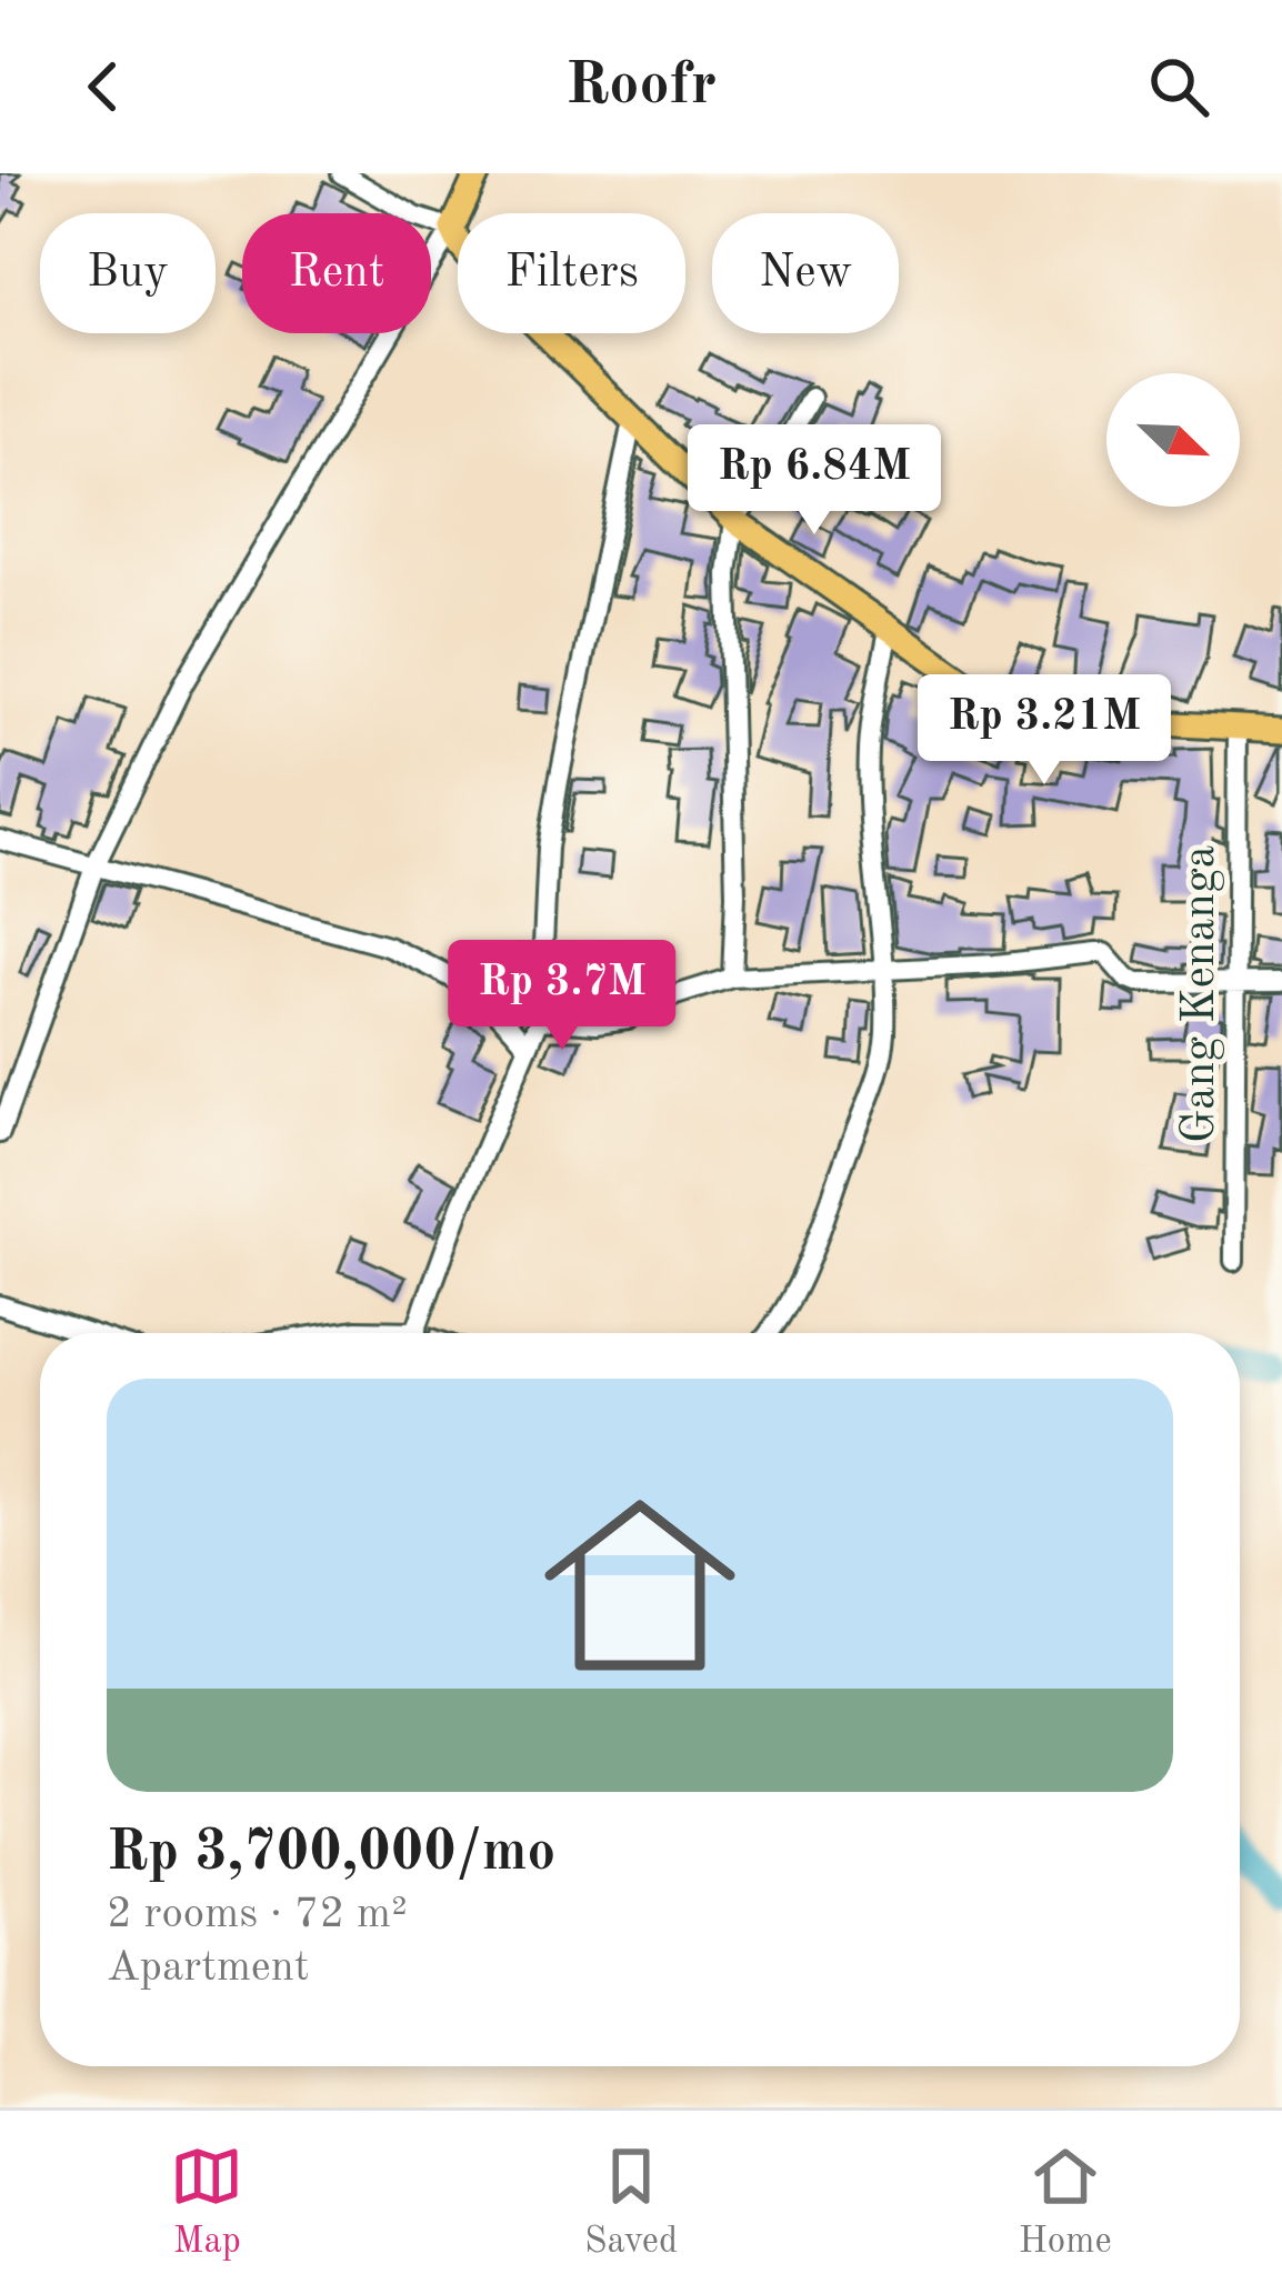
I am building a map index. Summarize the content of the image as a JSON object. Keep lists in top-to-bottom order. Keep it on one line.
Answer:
{"streets":{"street":["Gang Kenanga"]},"north":"bottom right","page":{"header":"Roofr","chip":["Buy","Rent","Filters","New"],"price":["Rp 6.84M","Rp 3.21M","Rp 3.7M"],"list":[{"name":"Rp 3,700,000/mo","note":"2 rooms · 72 m² · Apartment"}],"tabs":["Map","Saved","Home"]}}
